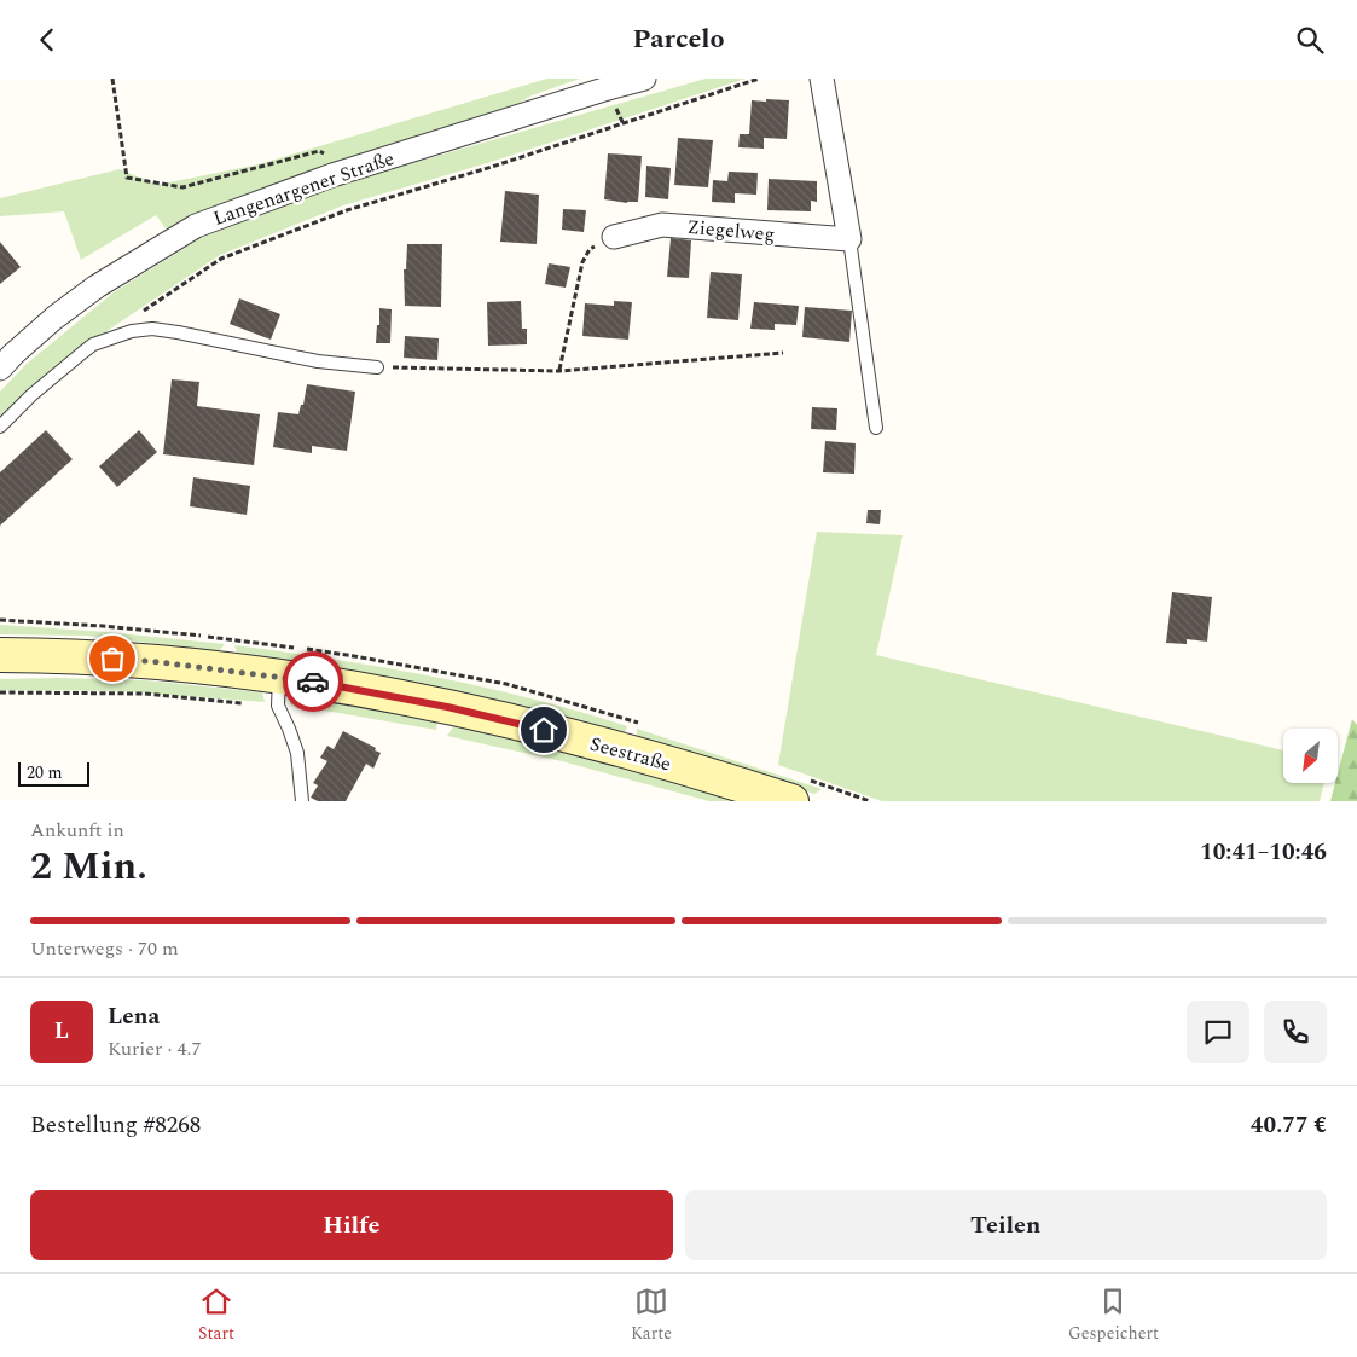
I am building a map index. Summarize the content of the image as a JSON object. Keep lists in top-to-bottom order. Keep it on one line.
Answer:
{"streets":{"main road":["Seestraße"],"street":["Langenargener Straße","Ziegelweg"]},"scale_bar":"20 m","north":"bottom left","page":{"header":"Parcelo","scale":"20 m","heading":["2 Min.","Ankunft in","10:41–10:46"],"panel":["Lena","Kurier · 4.7","Bestellung #8268","40.77 €"],"bar":"Unterwegs · 70 m","round":"L","buttons":["Hilfe","Teilen"],"tabs":["Start","Karte","Gespeichert"]}}
